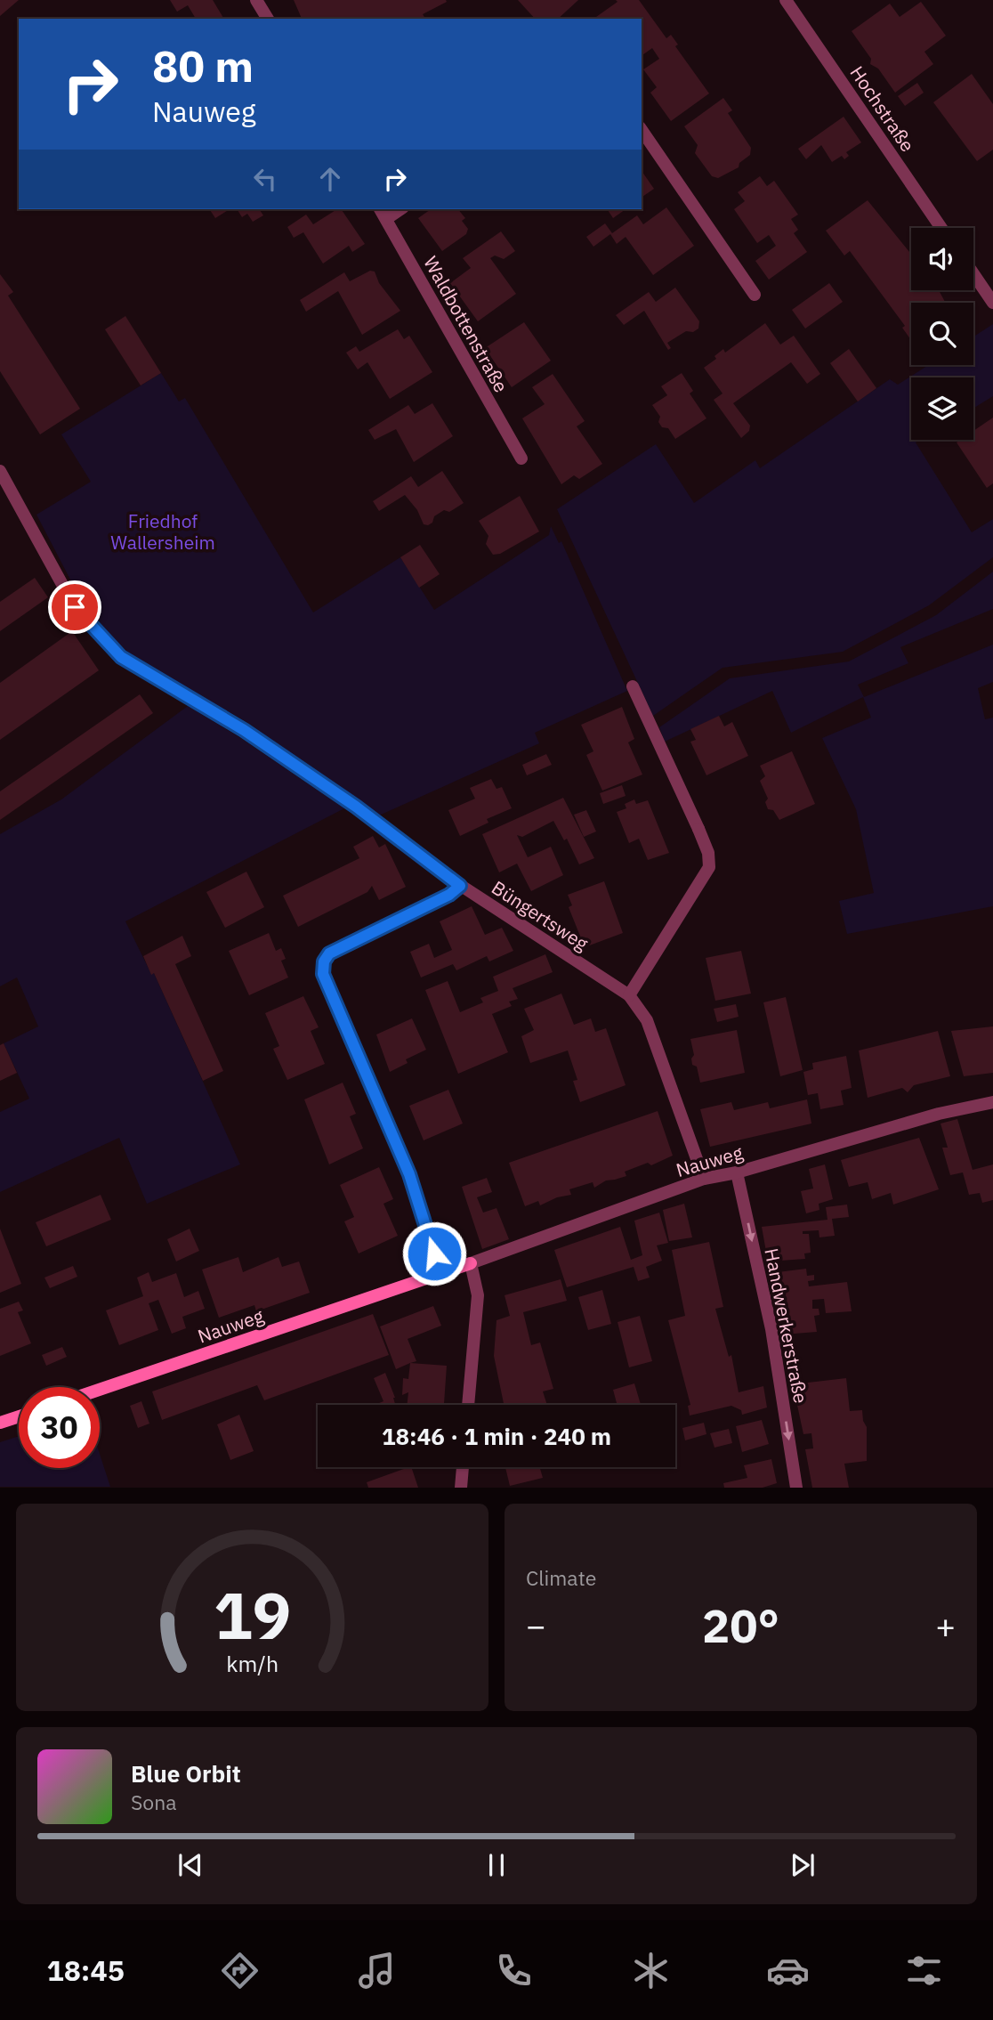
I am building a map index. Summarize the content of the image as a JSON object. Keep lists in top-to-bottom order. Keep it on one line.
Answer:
{"streets":{"street":["Hochstraße","Waldbottenstraße","Büngertsweg","Nauweg","Handwerkerstraße"]},"crossings":[["Büngertsweg","Nauweg"],["Nauweg","Handwerkerstraße"]],"one_way":["Handwerkerstraße"],"parks":["Friedhof Wallersheim"],"page":{"turn":["80 m","Nauweg"],"limit":"30","trip":"18:46 · 1 min · 240 m","tile":"Climate","heat":["−","20°","+"],"song":["Blue Orbit","Sona"],"tabs":"18:45","gauge":["19","km/h"]}}
